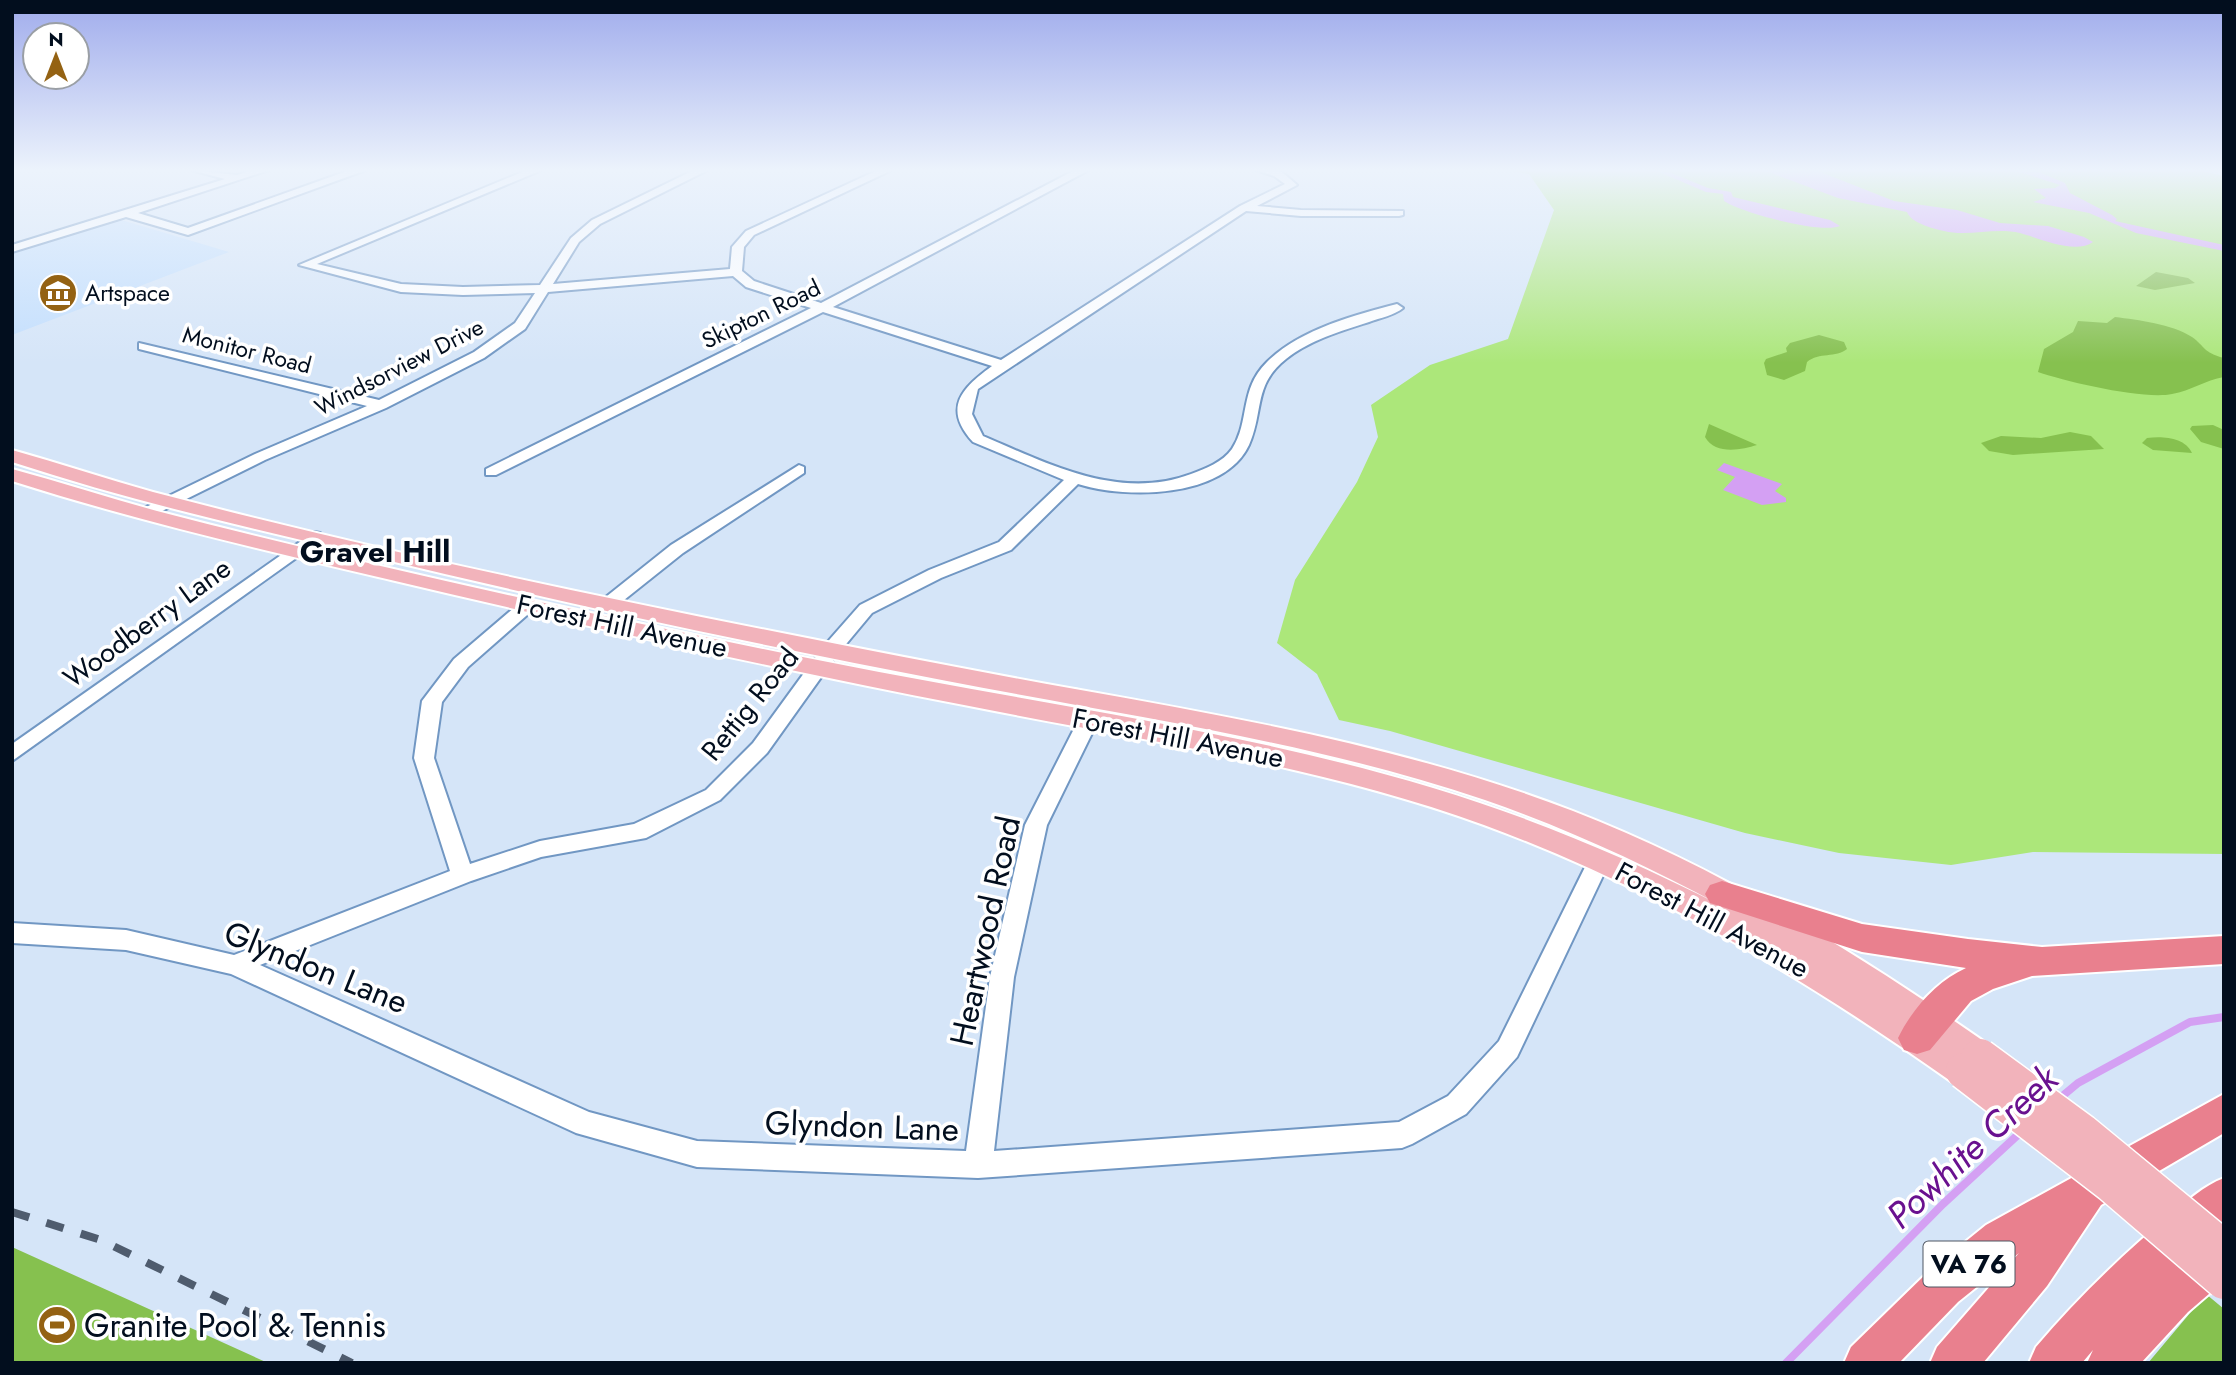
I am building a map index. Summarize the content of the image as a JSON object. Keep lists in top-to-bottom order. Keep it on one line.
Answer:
{"streets":{"highway":["VA 76"],"main road":["Forest Hill Avenue"],"street":["Skipton Road","Monitor Road","Windsorview Drive","Woodberry Lane","Rettig Road","Heartwood Road","Glyndon Lane"]},"crossings":[["Monitor Road","Windsorview Drive"],["Windsorview Drive","Forest Hill Avenue"],["Woodberry Lane","Forest Hill Avenue"],["Forest Hill Avenue","Rettig Road"],["Forest Hill Avenue","Heartwood Road"],["Forest Hill Avenue","Glyndon Lane"],["Rettig Road","Glyndon Lane"],["Heartwood Road","Glyndon Lane"]],"districts":["Gravel Hill"],"water":["Powhite Creek"],"places":{"museum":["Artspace"],"sports":["Granite Pool & Tennis"]},"north":"top"}
